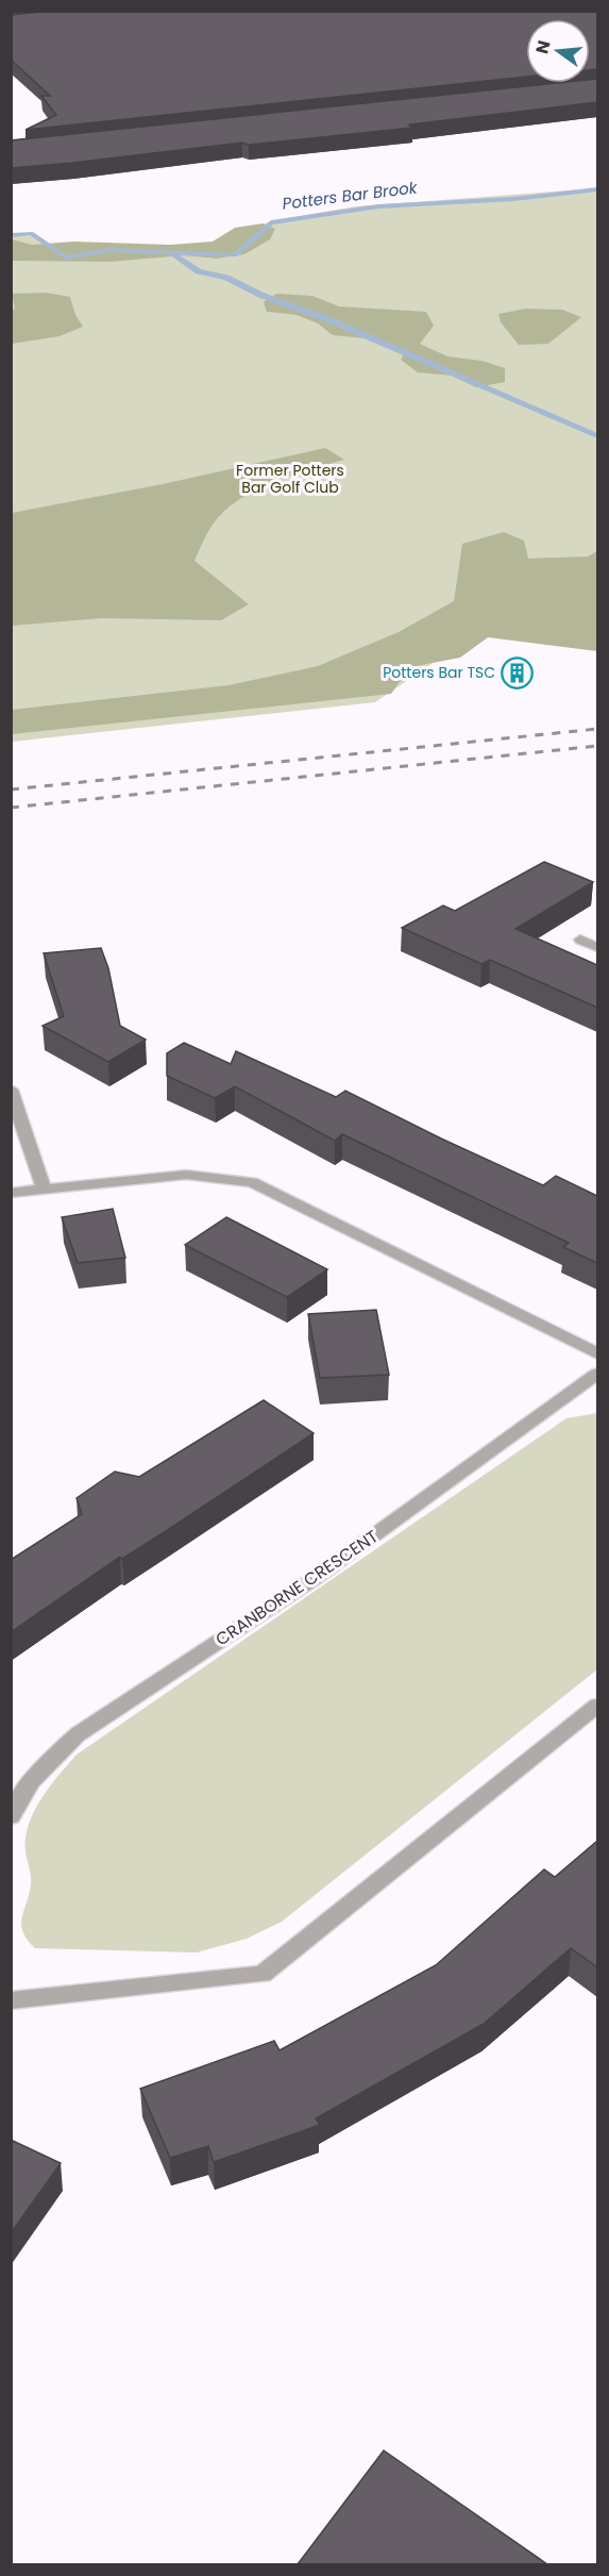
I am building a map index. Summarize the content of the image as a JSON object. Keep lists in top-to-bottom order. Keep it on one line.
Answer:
{"streets":{"street":["CRANBORNE CRESCENT"]},"water":["Potters Bar Brook"],"parks":["Former Potters Bar Golf Club"],"places":{"building":["Potters Bar TSC"]},"north":"left"}
